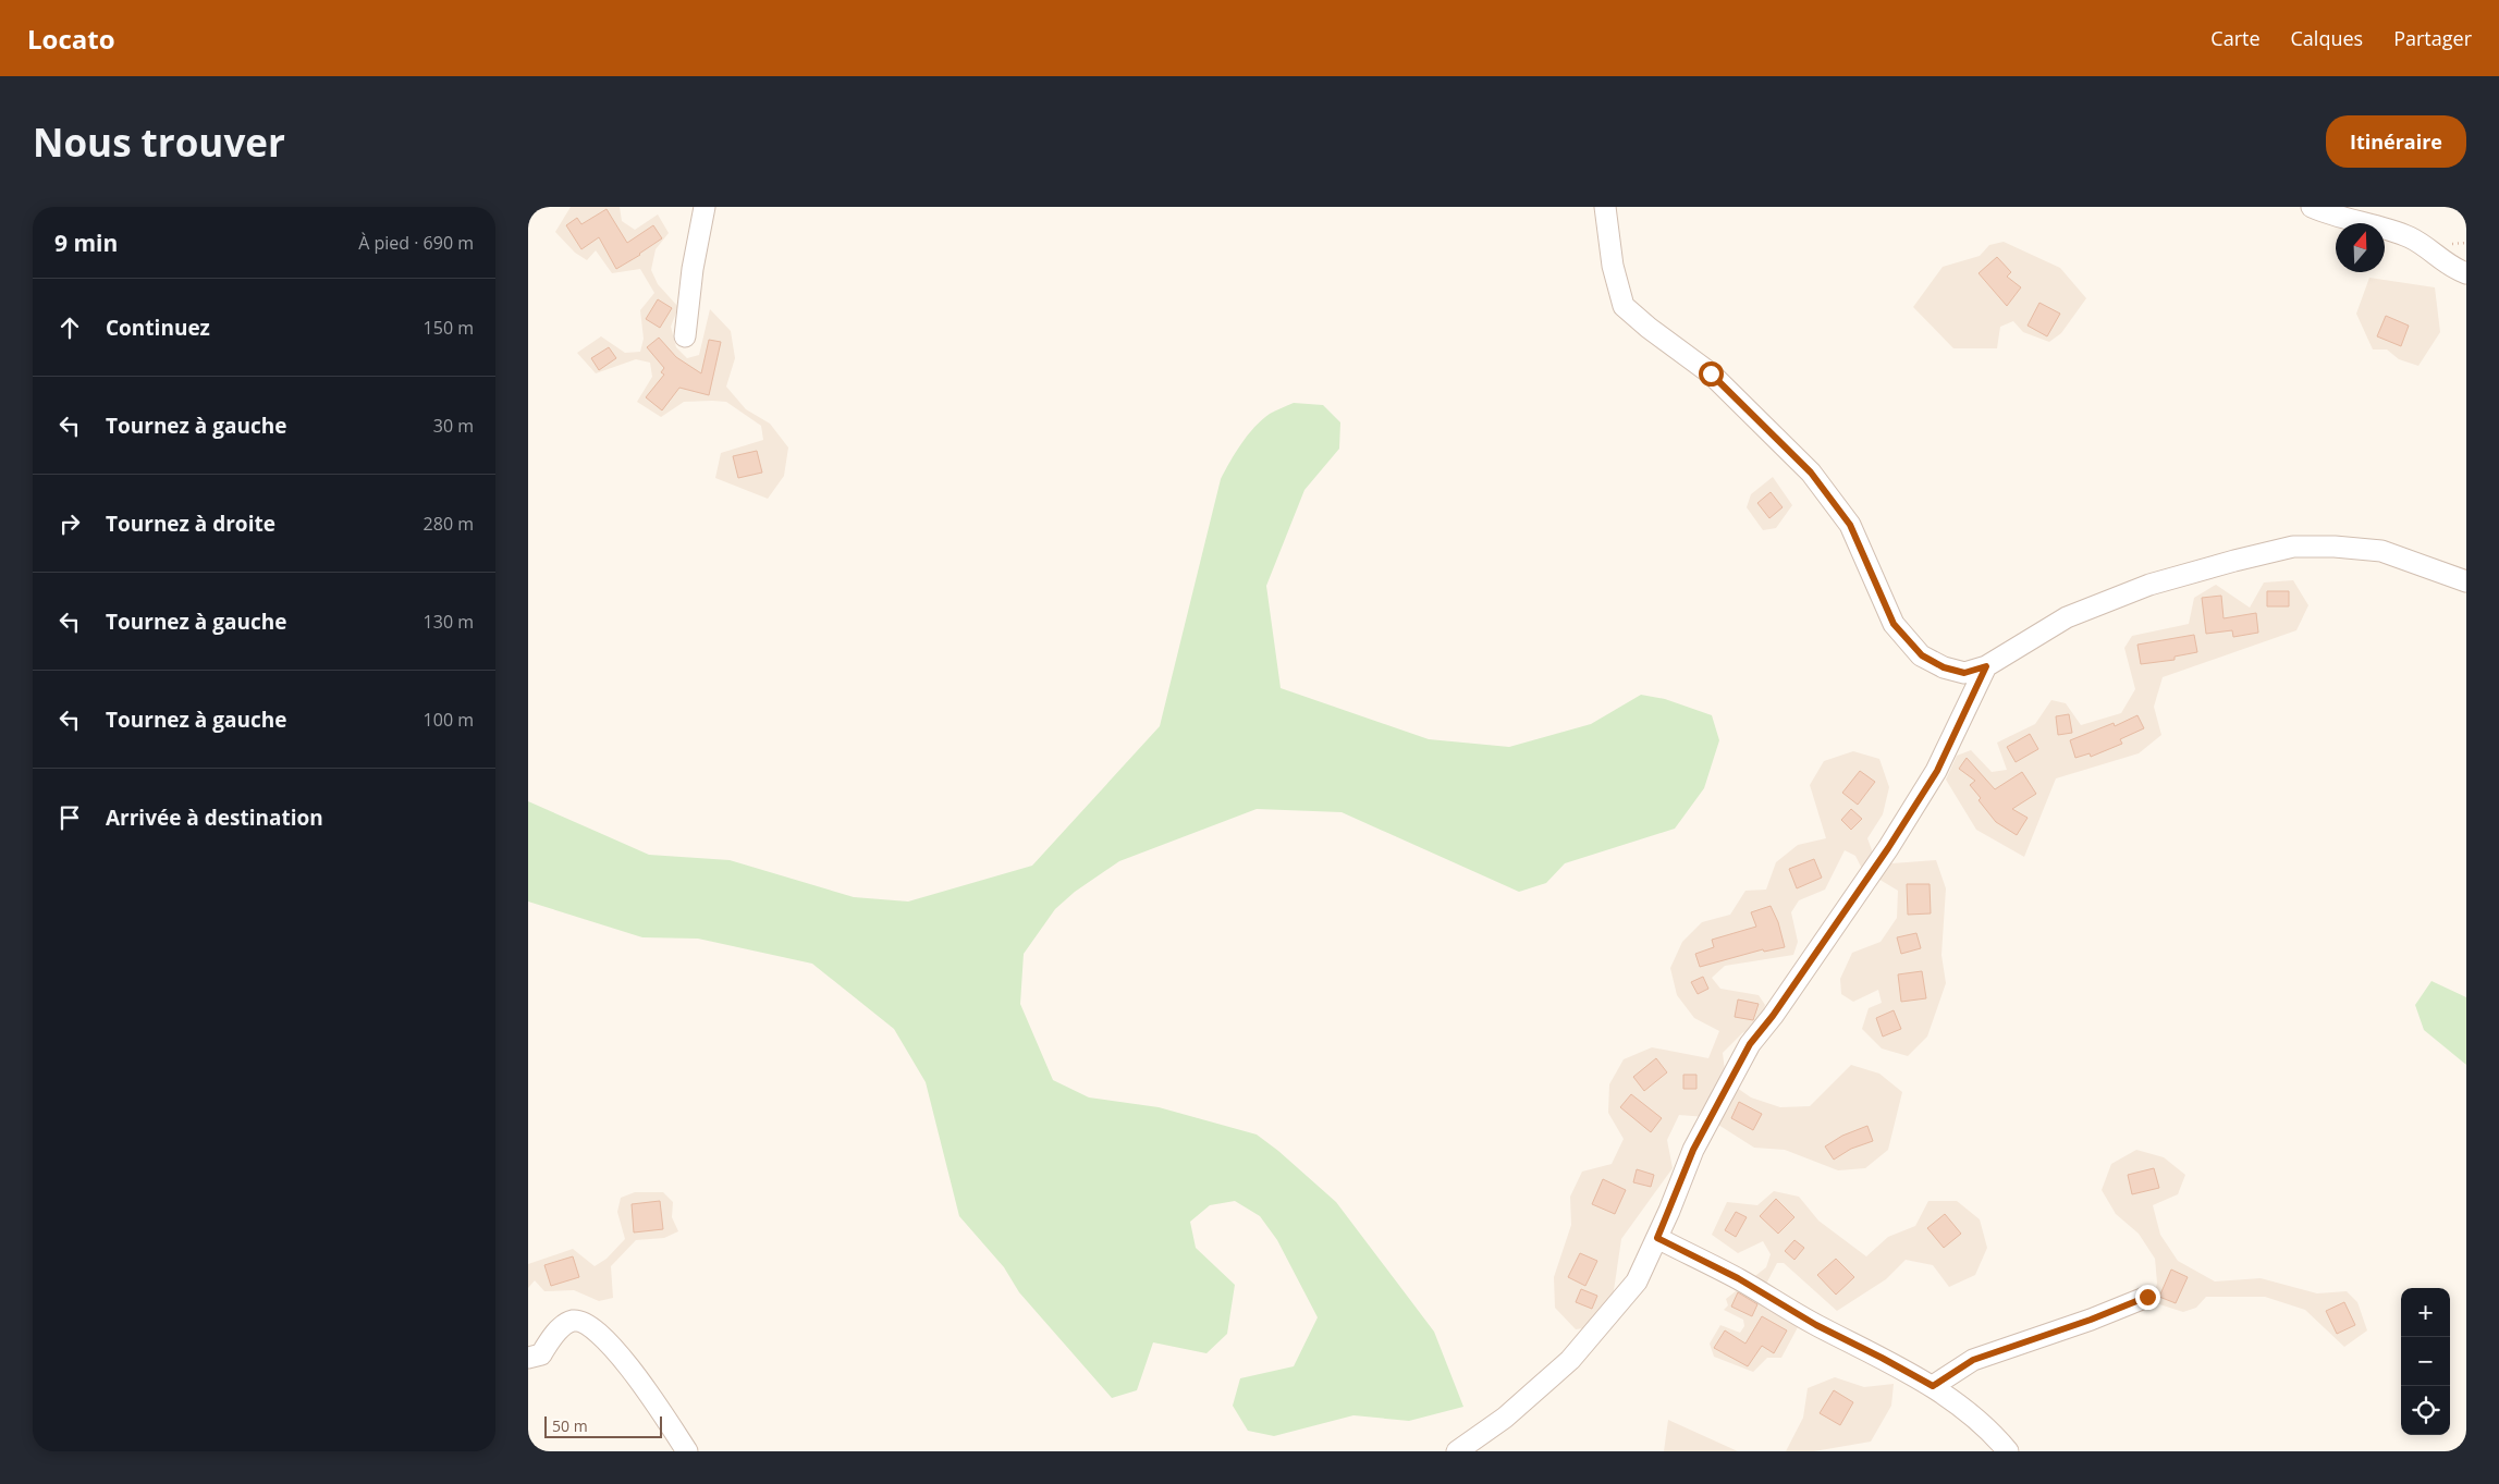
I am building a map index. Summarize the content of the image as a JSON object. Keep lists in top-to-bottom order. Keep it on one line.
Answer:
{"scale_bar":"50 m","north":"top","page":{"header":"Locato","nav":["Carte","Calques","Partager"],"buttons":"Itinéraire","title":"Nous trouver","heading":["9 min","À pied · 690 m"],"list":[["Continuez","150 m"],["Tournez à gauche","30 m"],["Tournez à droite","280 m"],["Tournez à gauche","130 m"],["Tournez à gauche","100 m"],"Arrivée à destination"],"map_buttons":["+","−"],"scale":"50 m"}}
